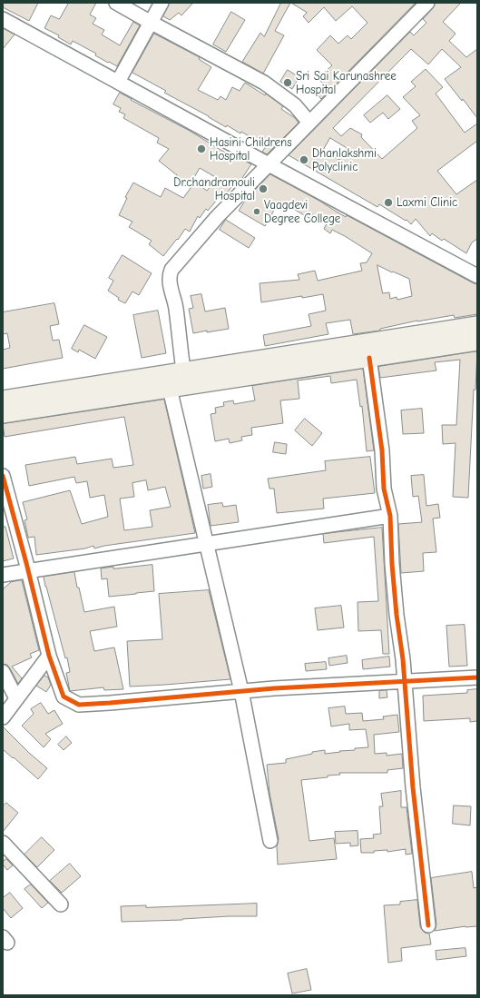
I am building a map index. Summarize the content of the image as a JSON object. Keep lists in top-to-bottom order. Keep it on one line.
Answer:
{"places":["Sri Sai Karunashree Hospital","Hasini Childrens Hospital","Dhanlakshmi Polyclinic","Dr.chandramouli Hospital","Laxmi Clinic","Vaagdevi Degree College"]}
